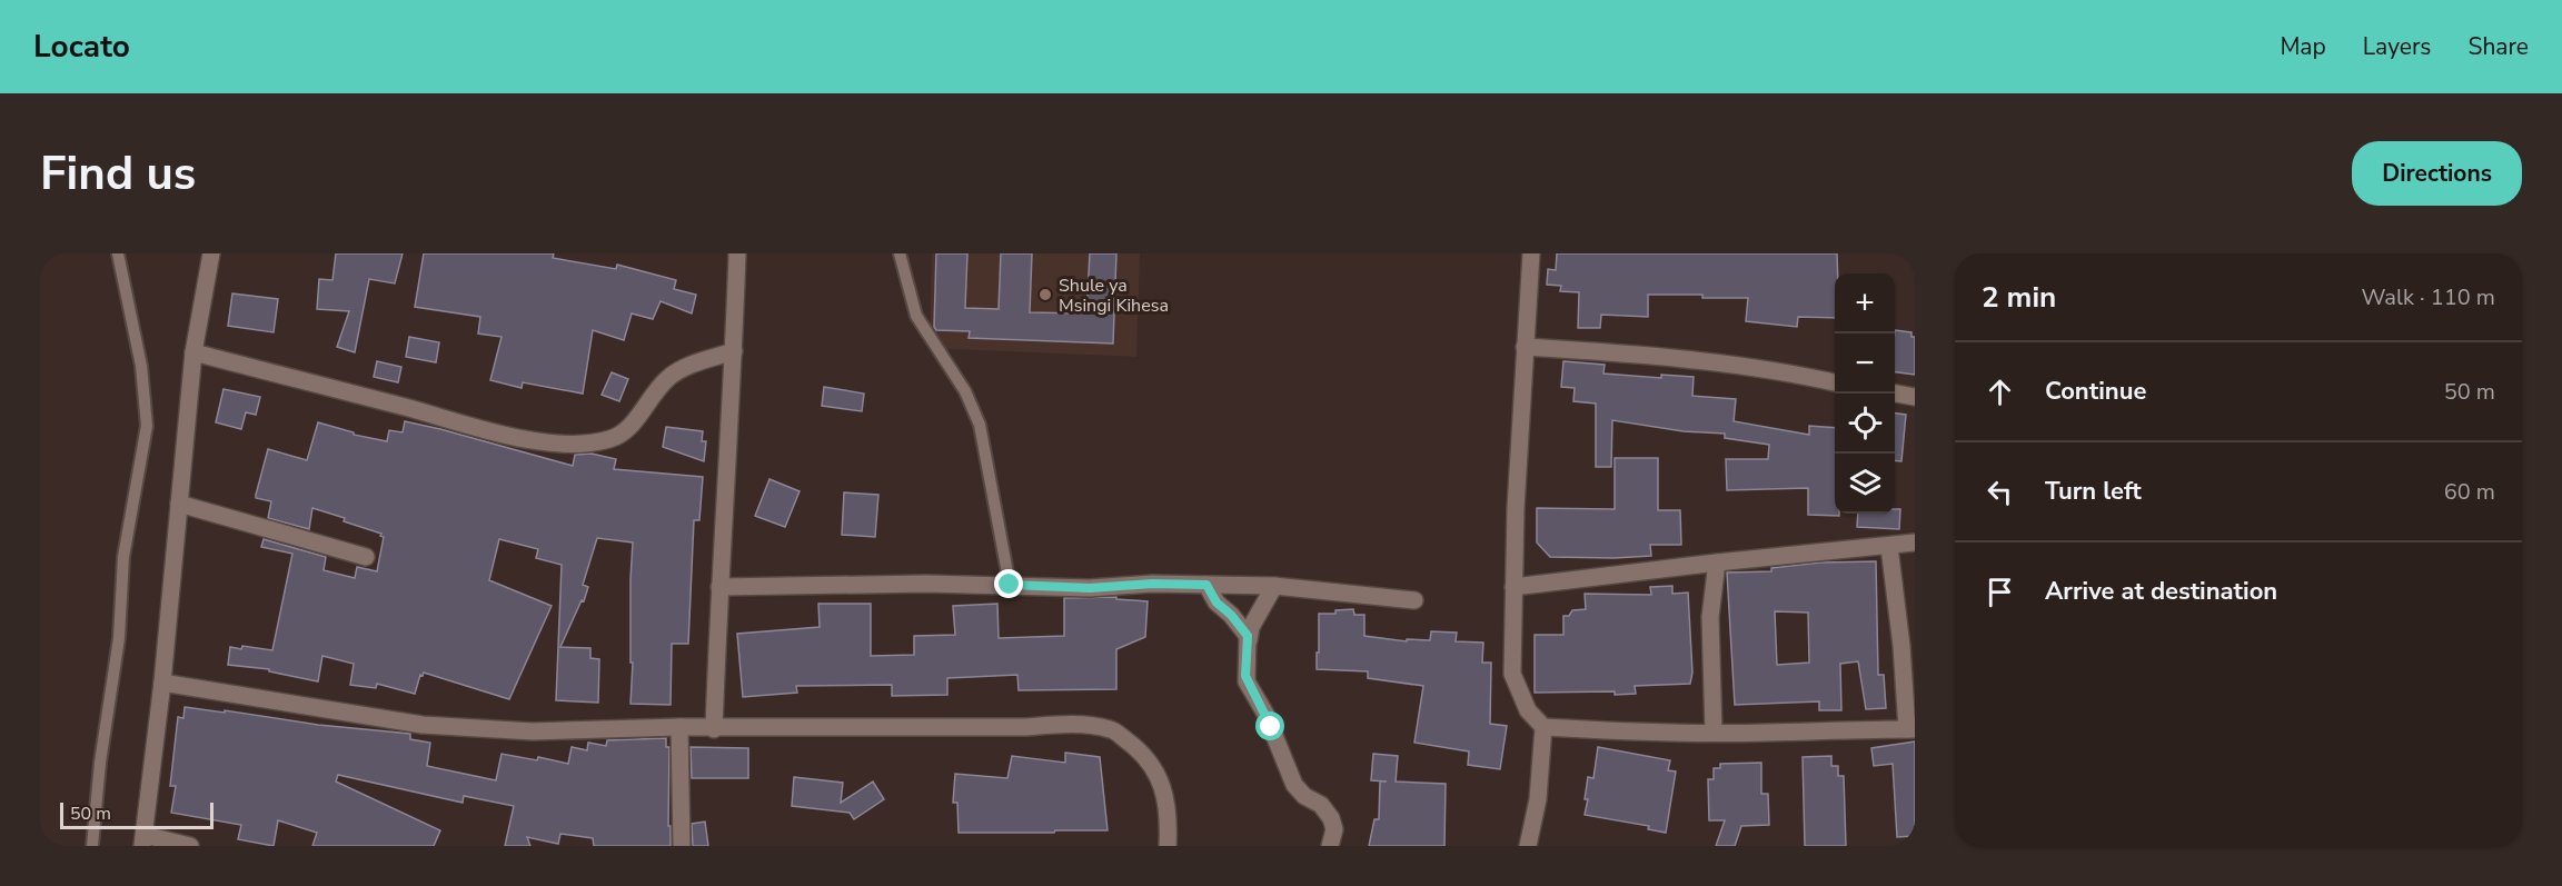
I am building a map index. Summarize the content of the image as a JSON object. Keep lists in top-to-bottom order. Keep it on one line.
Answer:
{"places":["Shule ya Msingi Kihesa"],"scale_bar":"50 m","page":{"header":"Locato","nav":["Map","Layers","Share"],"buttons":"Directions","title":"Find us","heading":["2 min","Walk · 110 m"],"map_buttons":["+","−"],"list":[["Continue","50 m"],["Turn left","60 m"],"Arrive at destination"],"scale":"50 m"}}
